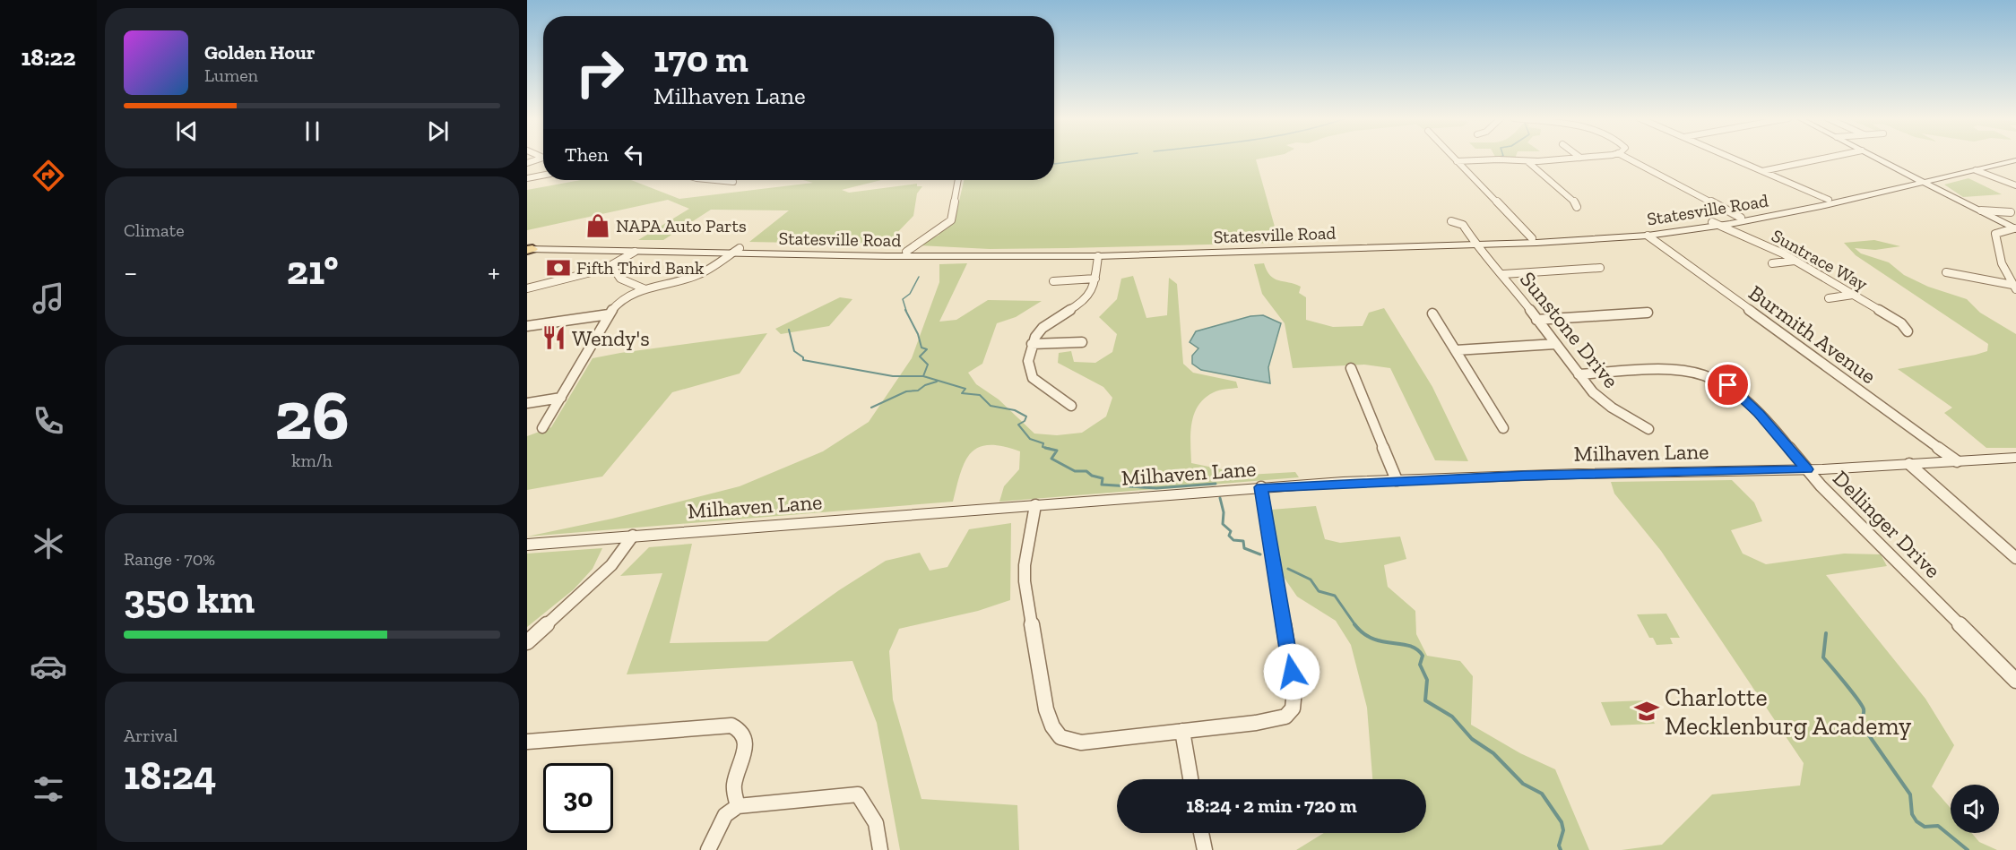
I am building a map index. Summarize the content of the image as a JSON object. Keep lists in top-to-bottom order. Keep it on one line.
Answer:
{"streets":{"main road":["Statesville Road","Milhaven Lane"],"street":["Suntrace Way","Sunstone Drive","Burmith Avenue","Dellinger Drive"]},"crossings":[["Statesville Road","Suntrace Way"],["Statesville Road","Sunstone Drive"],["Statesville Road","Burmith Avenue"],["Sunstone Drive","Dellinger Drive"],["Burmith Avenue","Milhaven Lane"],["Milhaven Lane","Dellinger Drive"]],"places":{"shop":["NAPA Auto Parts"],"bank":["Fifth Third Bank"],"restaurant":["Wendy's"],"school or university":["Charlotte Mecklenburg Academy"]},"page":{"tabs":"18:22","turn":["170 m","Milhaven Lane"],"song":["Golden Hour","Lumen"],"then":"Then","tile":["Climate",["26","km/h"],["Range · 70%","350 km"],["Arrival","18:24"]],"heat":["−","21°","+"],"limit":"30","trip":"18:24 · 2 min · 720 m"}}
